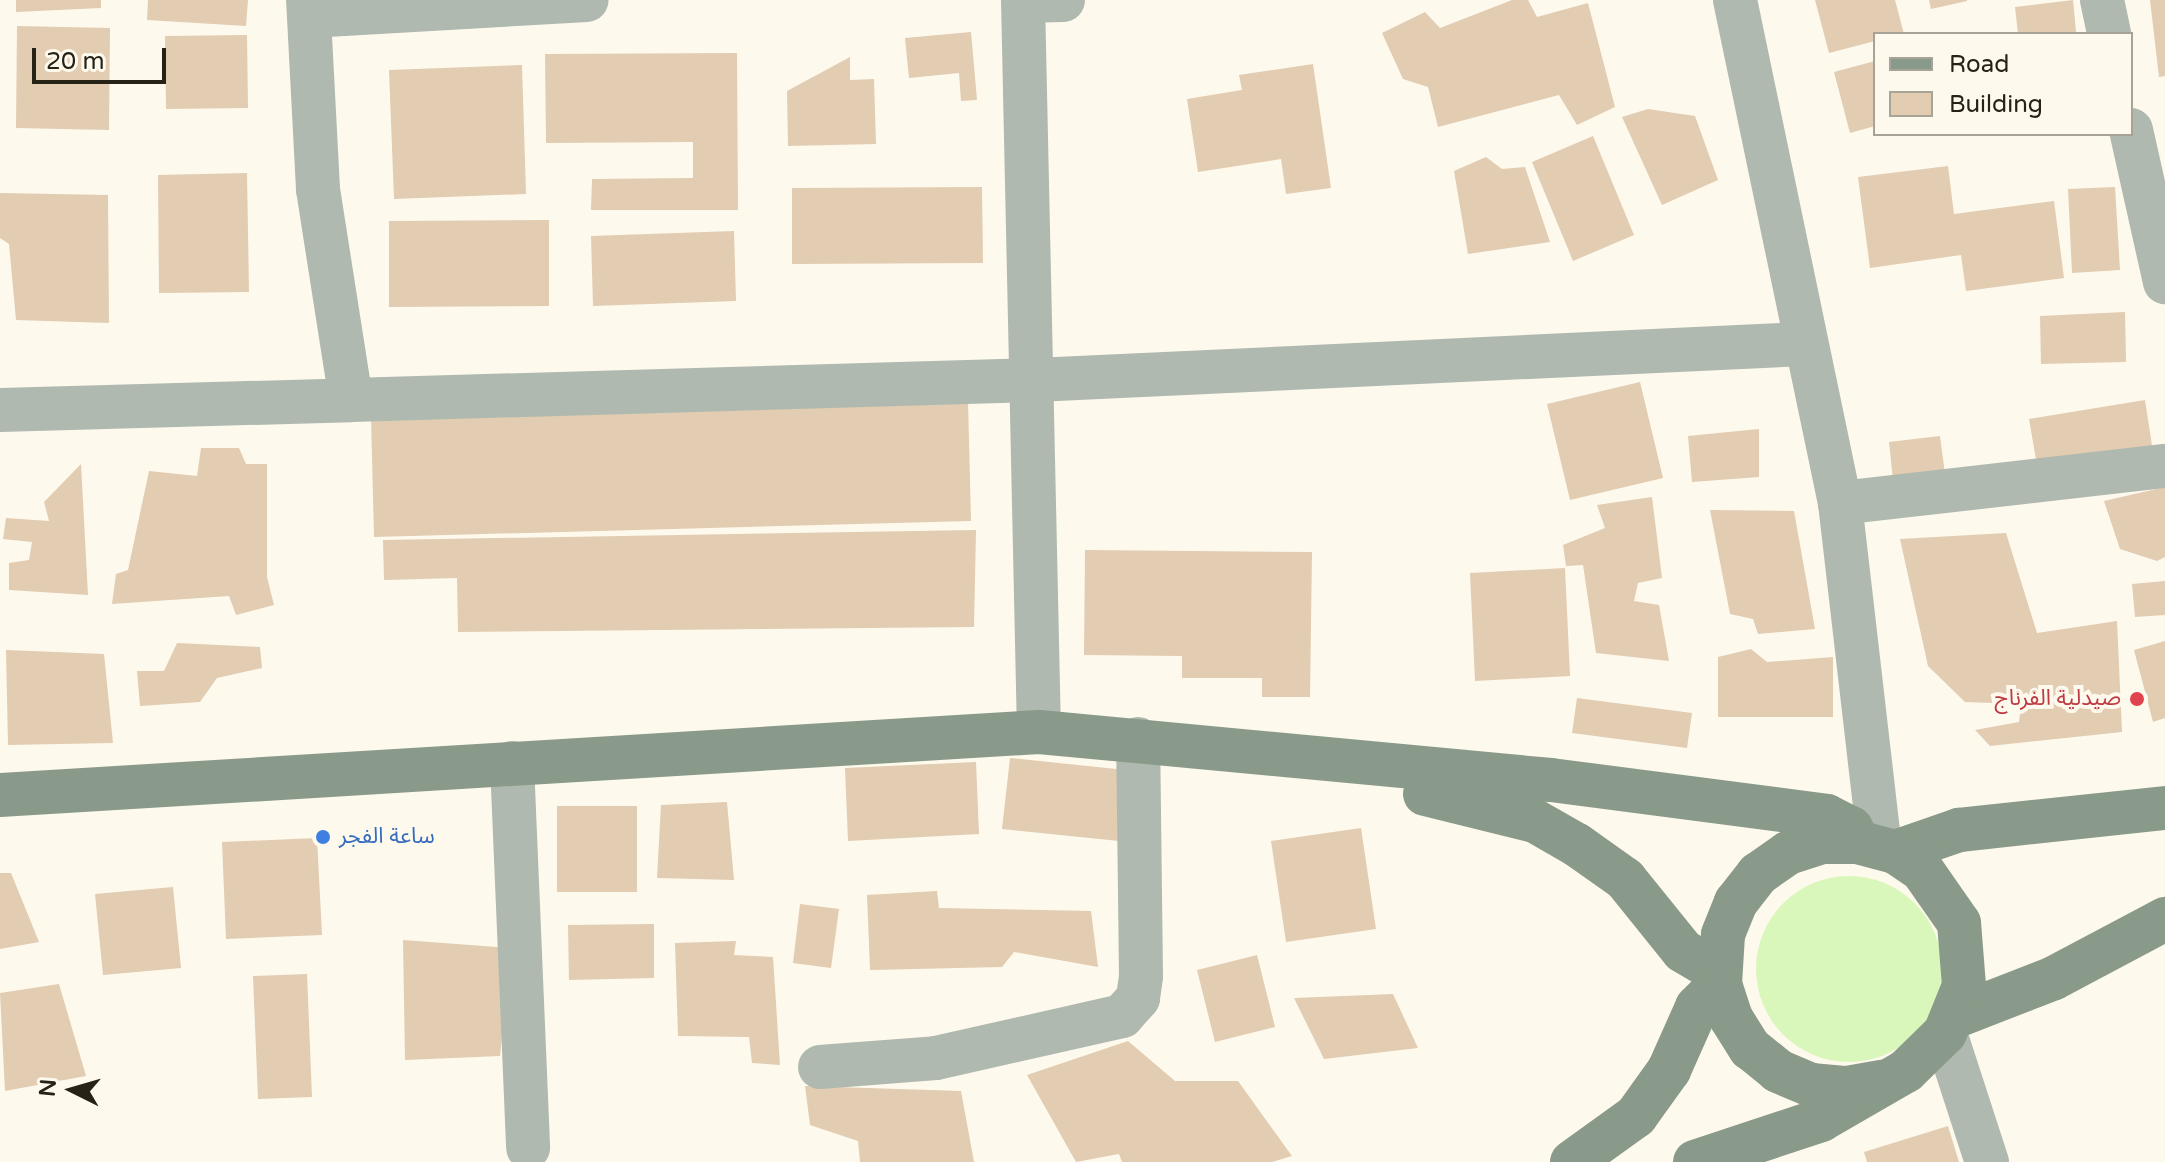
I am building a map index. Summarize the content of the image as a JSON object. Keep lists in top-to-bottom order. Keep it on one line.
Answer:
{"places":["صيدلية الفرناج","ساعة الفجر"],"legend":["Road","Building"],"scale_bar":"20 m","north":"left"}
